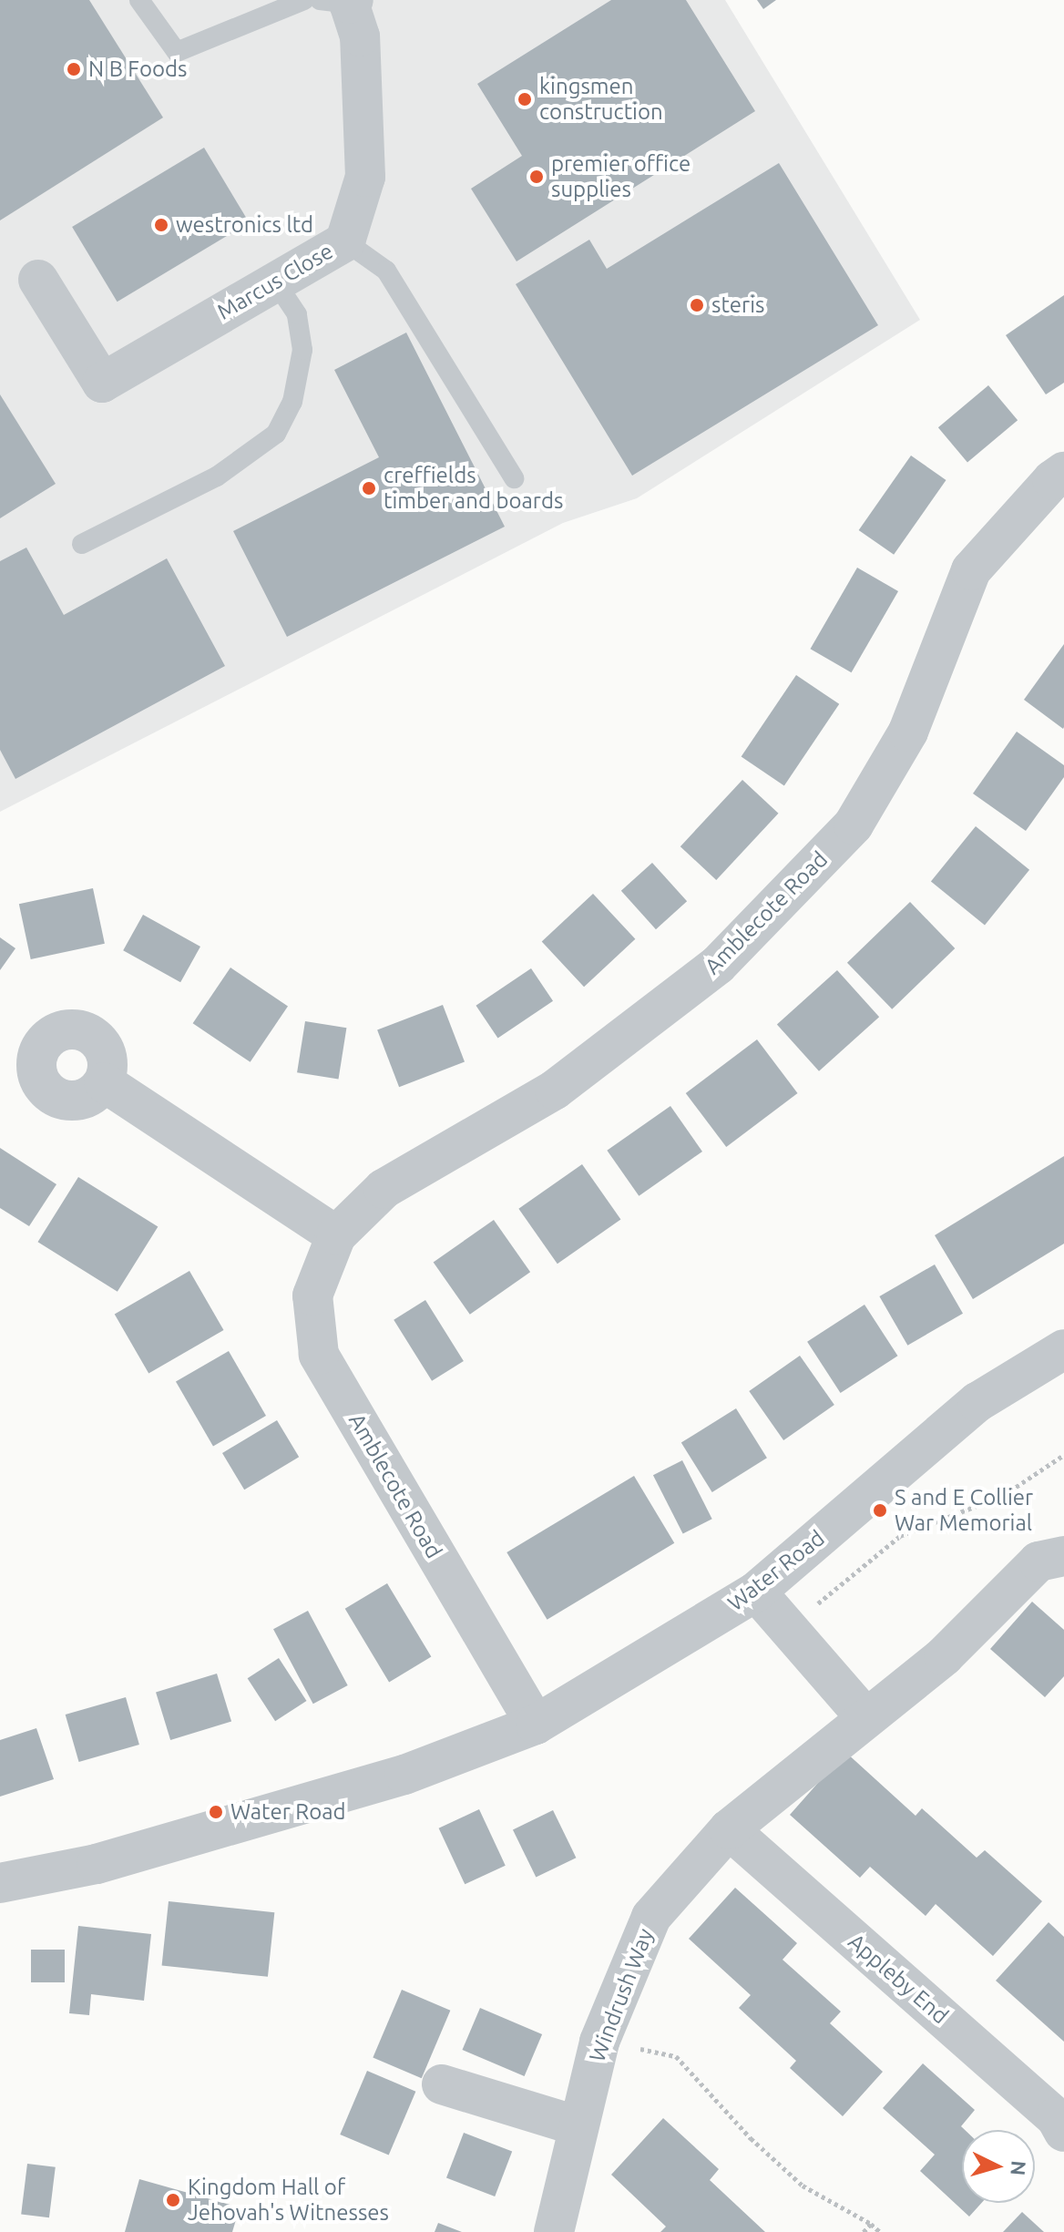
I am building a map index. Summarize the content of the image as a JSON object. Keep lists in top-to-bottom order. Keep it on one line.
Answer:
{"streets":{"street":["Marcus Close","Amblecote Road","Water Road","Appleby End","Windrush Way"]},"crossings":[["Amblecote Road","Water Road"],["Appleby End","Windrush Way"]],"places":["N B Foods","kingsmen construction","premier office supplies","westronics ltd","steris","creffields timber and boards","S and E Collier War Memorial","Water Road","Kingdom Hall of Jehovah's Witnesses"],"north":"right"}
